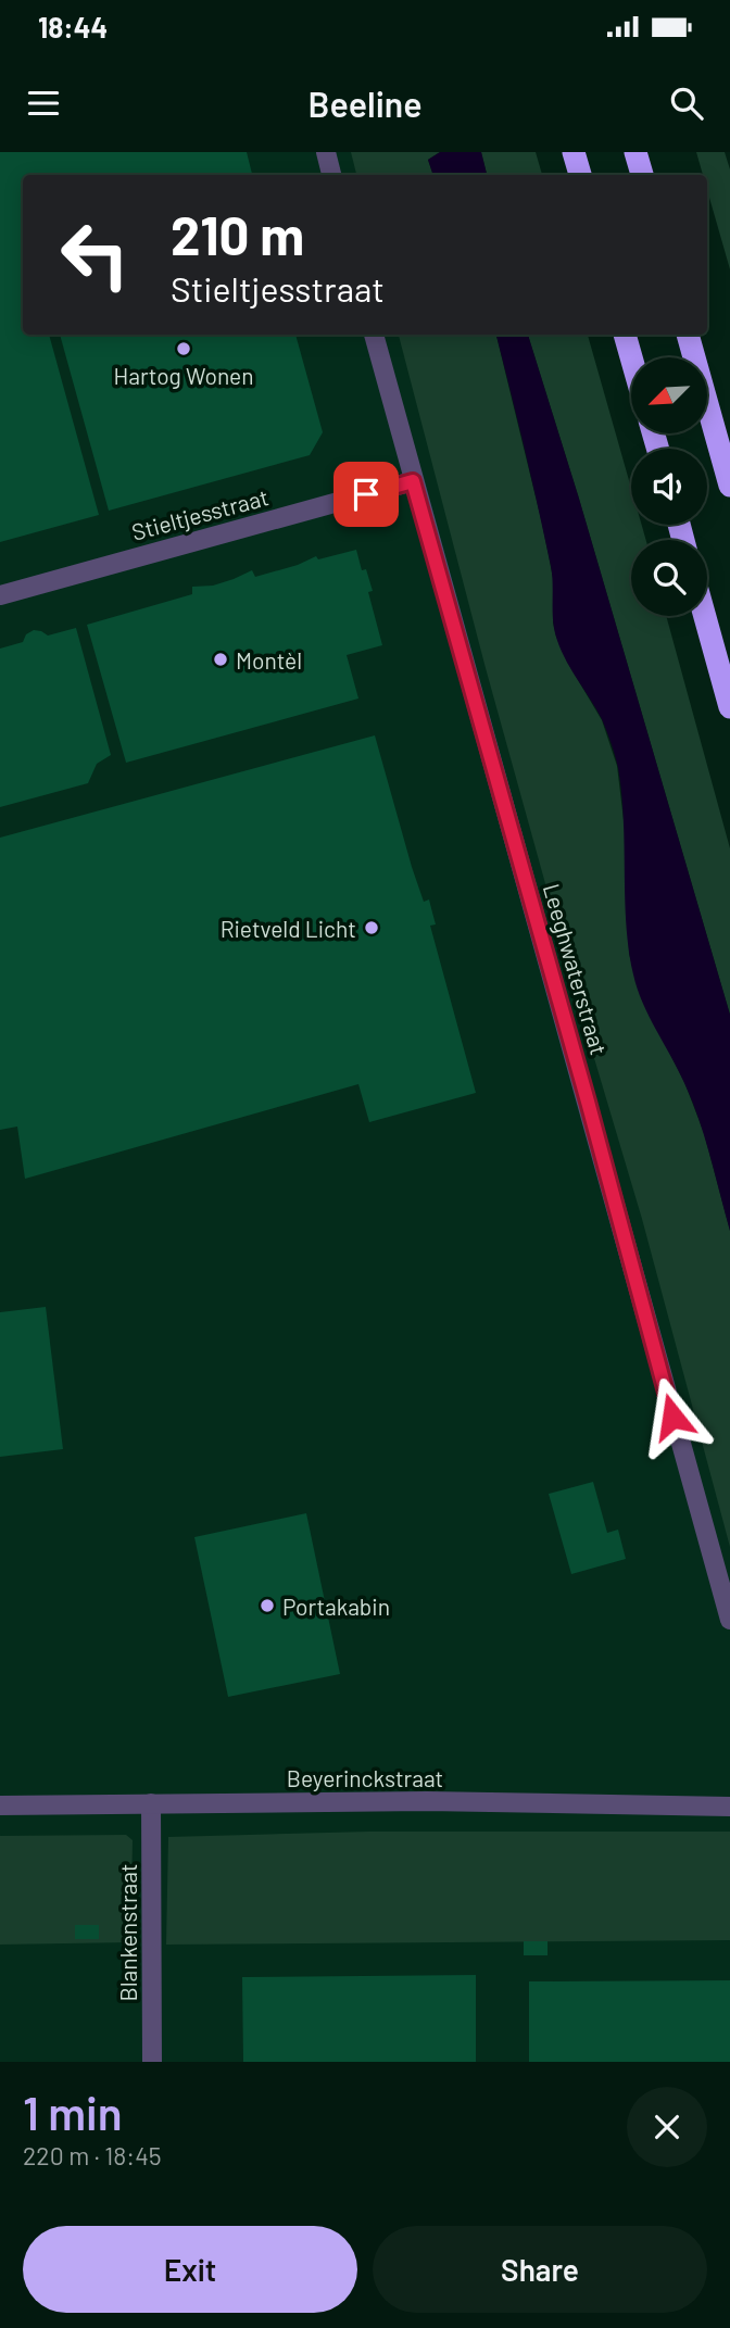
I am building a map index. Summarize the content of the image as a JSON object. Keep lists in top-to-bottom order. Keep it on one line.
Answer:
{"streets":{"street":["Stieltjesstraat","Leeghwaterstraat","Beyerinckstraat","Blankenstraat"]},"crossings":[["Stieltjesstraat","Leeghwaterstraat"],["Beyerinckstraat","Blankenstraat"]],"places":["Hartog Wonen","Montèl","Rietveld Licht","Portakabin"],"north":"bottom left","page":{"status":"18:44","header":"Beeline","turn":["210 m","Stieltjesstraat"],"heading":["1 min","220 m · 18:45"],"buttons":["Exit","Share"]}}
